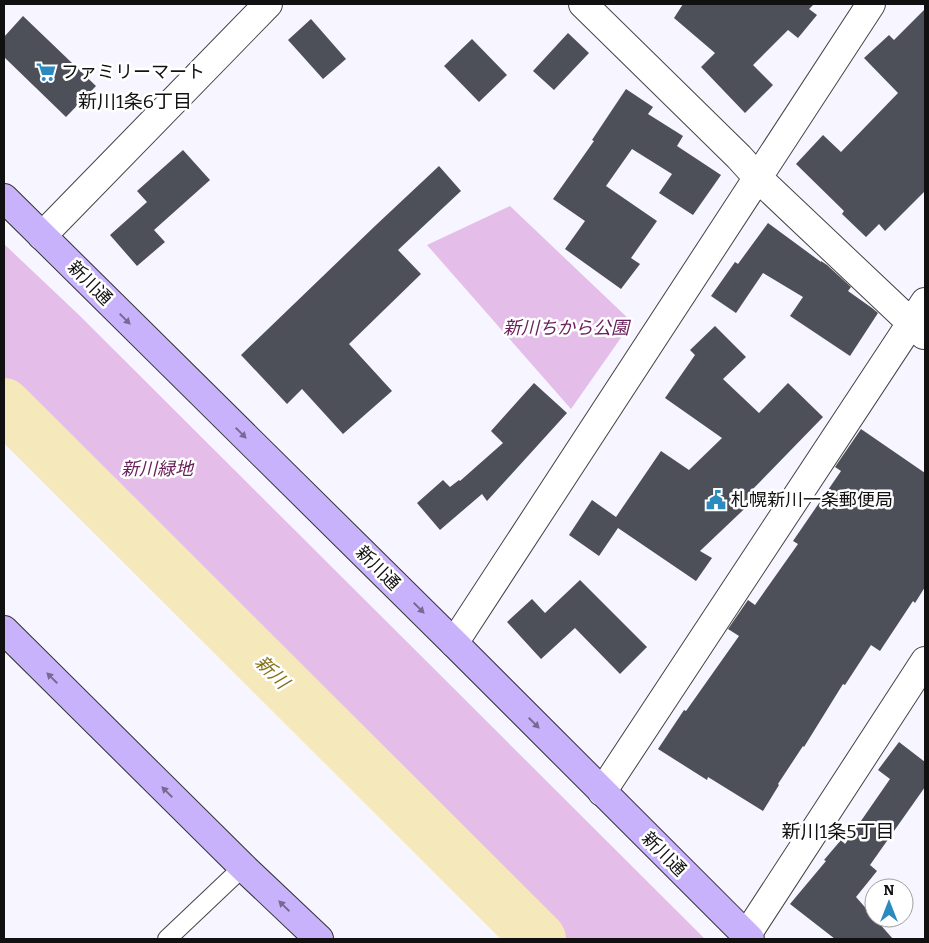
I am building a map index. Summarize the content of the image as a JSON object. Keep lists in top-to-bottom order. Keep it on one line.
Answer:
{"streets":{"street":["新川通"]},"one_way":["新川通"],"districts":["新川1条6丁目","新川1条5丁目"],"water":["新川"],"parks":["新川ちから公園","新川緑地"],"places":{"supermarket":["ファミリーマート"],"public building":["札幌新川一条郵便局"]},"north":"top"}
